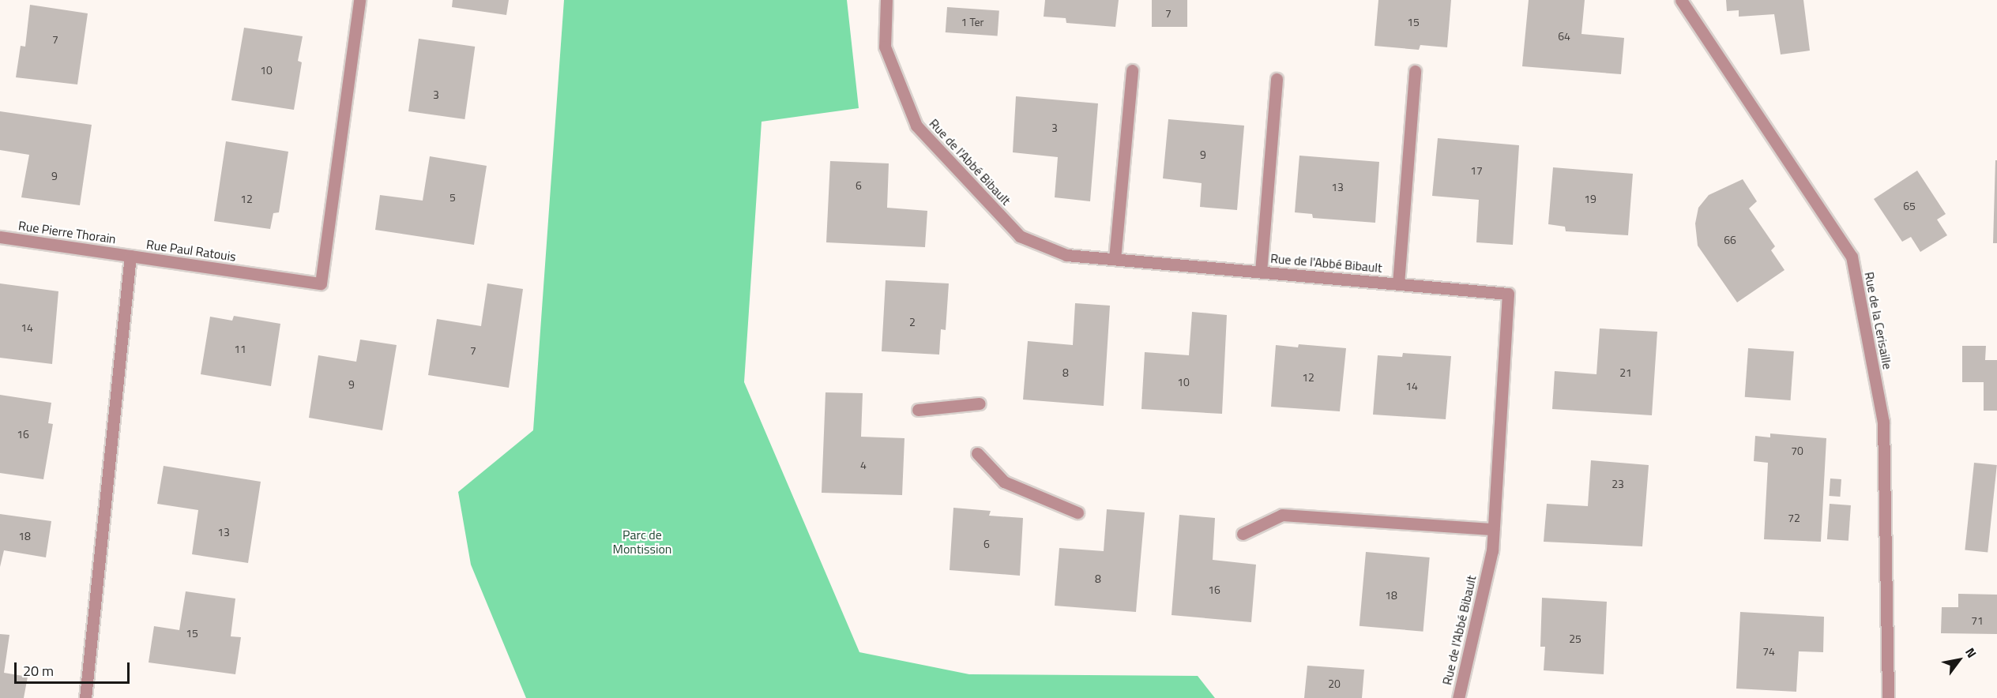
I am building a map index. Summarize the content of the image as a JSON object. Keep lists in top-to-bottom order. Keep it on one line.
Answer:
{"streets":{"street":["Rue de l'Abbé Bibault","Rue Pierre Thorain","Rue Paul Ratouis","Rue de la Cerisaille"]},"crossings":[["Rue Pierre Thorain","Rue Paul Ratouis"]],"parks":["Parc de Montission"],"house_numbers":["7","1 Ter","15","64","7","10","3","3","9","17","9","6","13","5","12","19","65","66","2","14","11","7","8","21","12","10","9","14","16","70","4","23","72","13","18","6","8","16","18","71","15","25","74","20"],"scale_bar":"20 m","north":"top right"}
